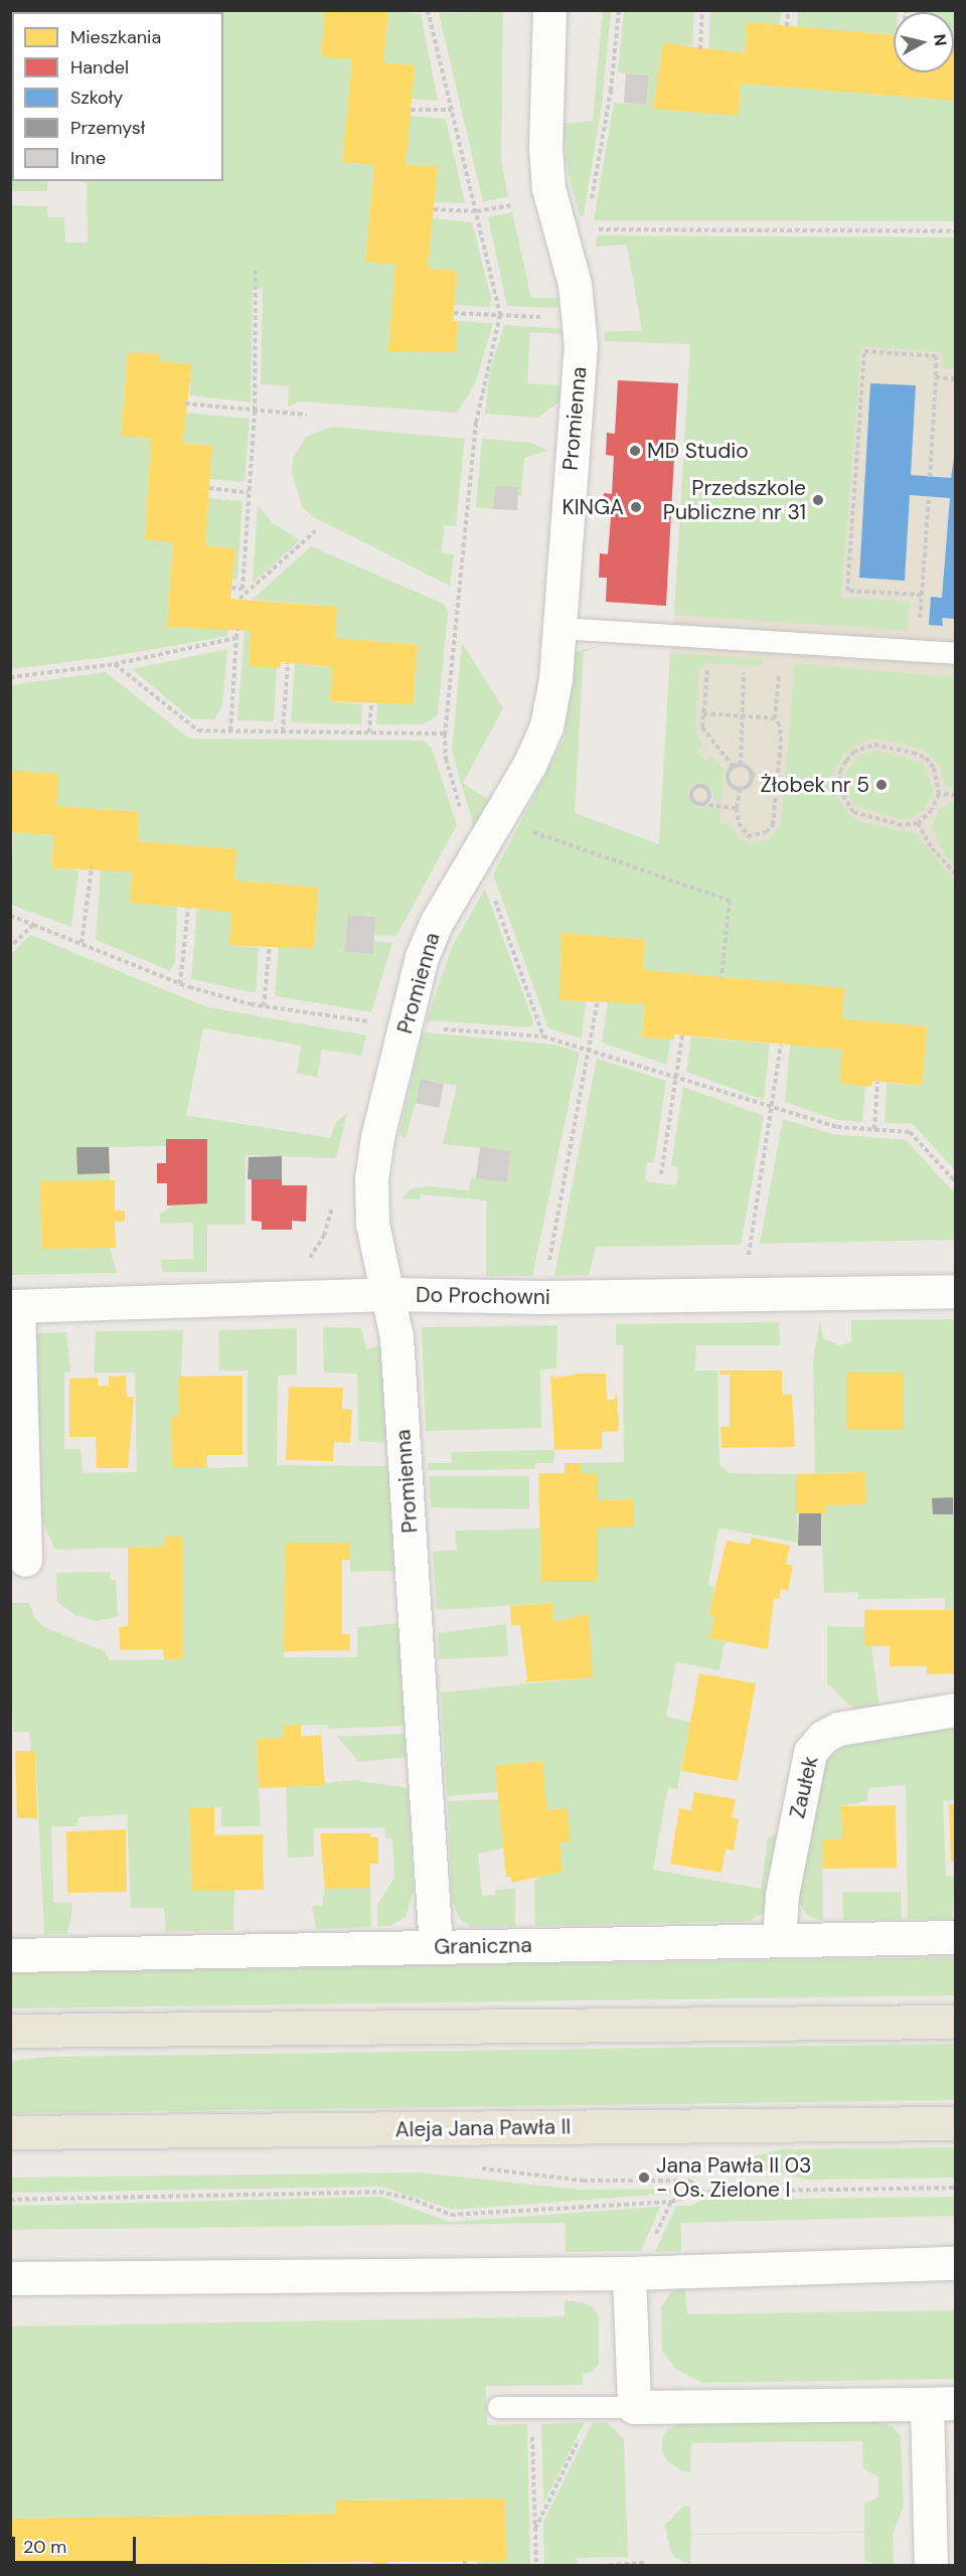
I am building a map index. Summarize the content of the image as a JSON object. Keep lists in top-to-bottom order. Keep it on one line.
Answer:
{"streets":{"main road":["Aleja Jana Pawła II"],"street":["Promienna","Do Prochowni","Zaułek","Graniczna"]},"crossings":[["Promienna","Do Prochowni"],["Promienna","Graniczna"],["Zaułek","Graniczna"]],"places":["MD Studio","Przedszkole Publiczne nr 31","KINGA","Żłobek nr 5","Jana Pawła II 03 - Os. Zielone I"],"legend":["Mieszkania","Handel","Szkoły","Przemysł","Inne"],"scale_bar":"20 m","north":"right"}
